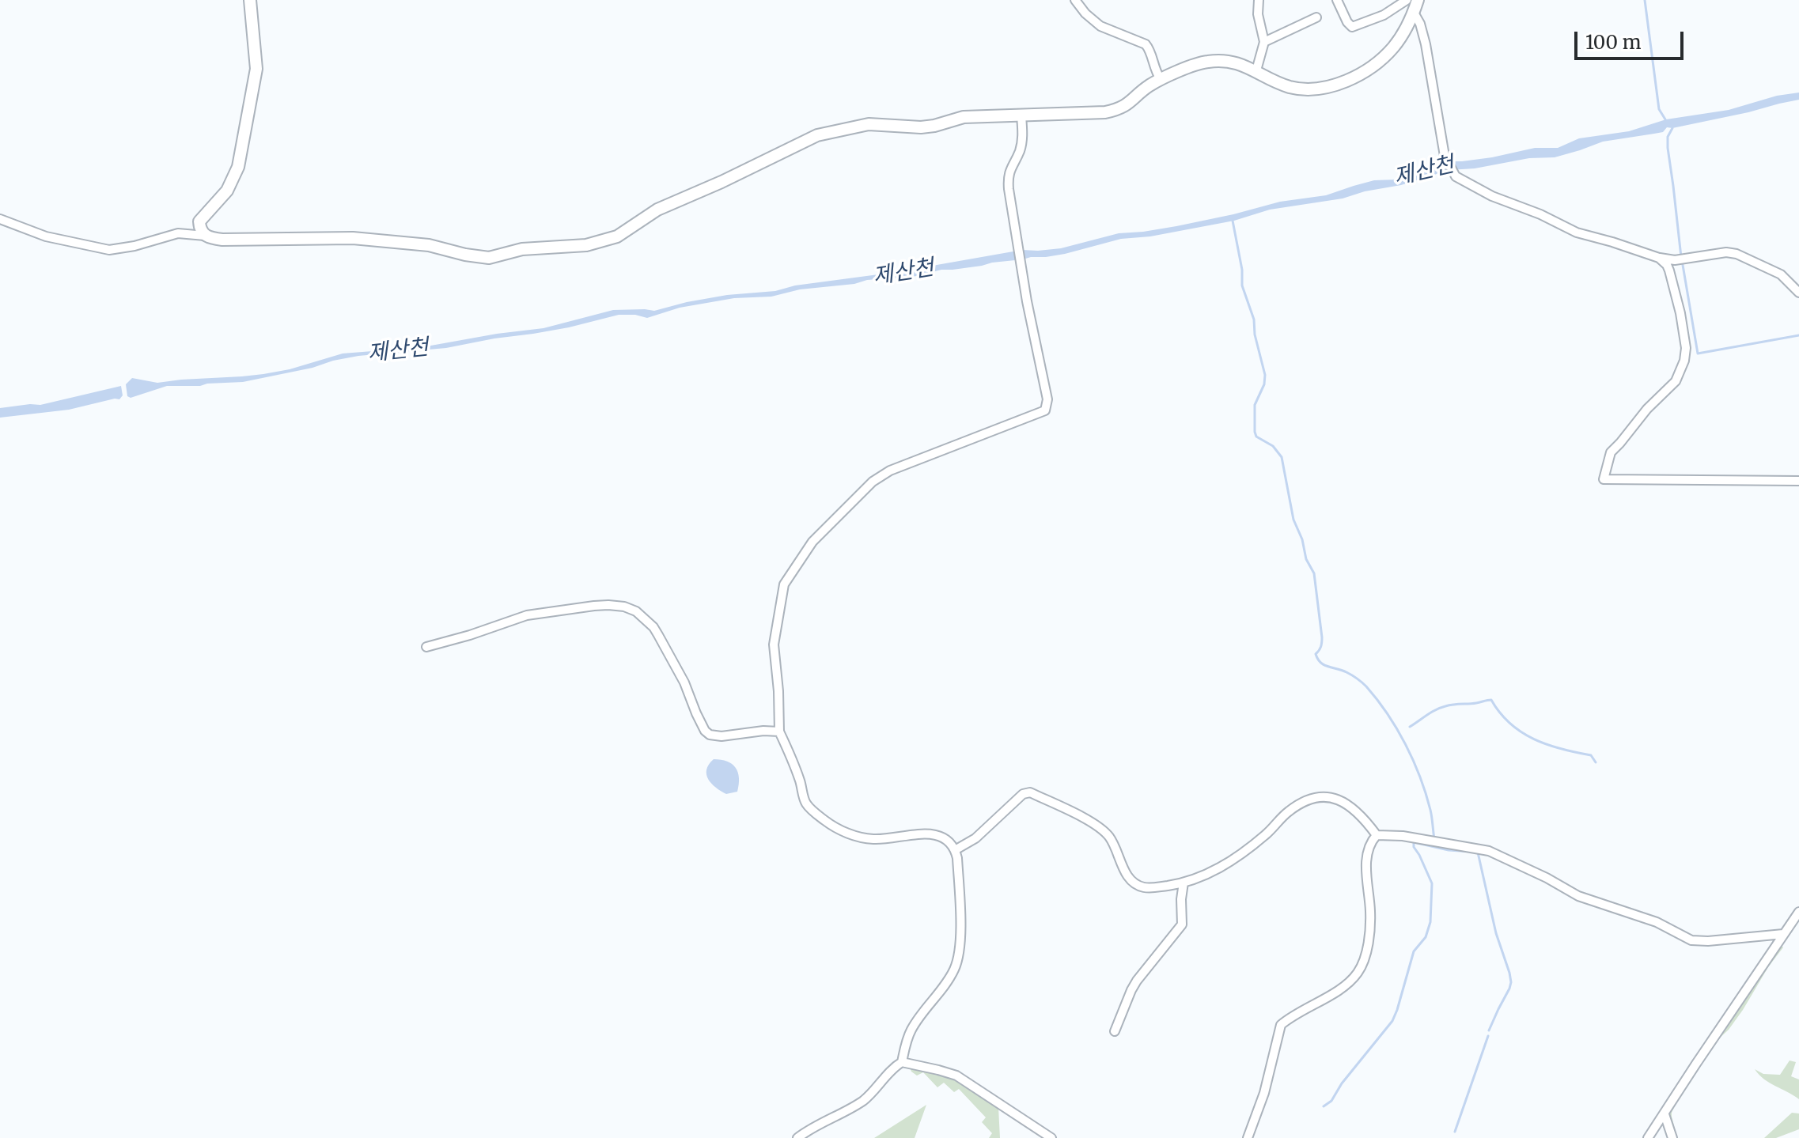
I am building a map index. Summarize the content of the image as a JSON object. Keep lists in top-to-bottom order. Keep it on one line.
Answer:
{"water":["제산천"],"scale_bar":"100 m"}
